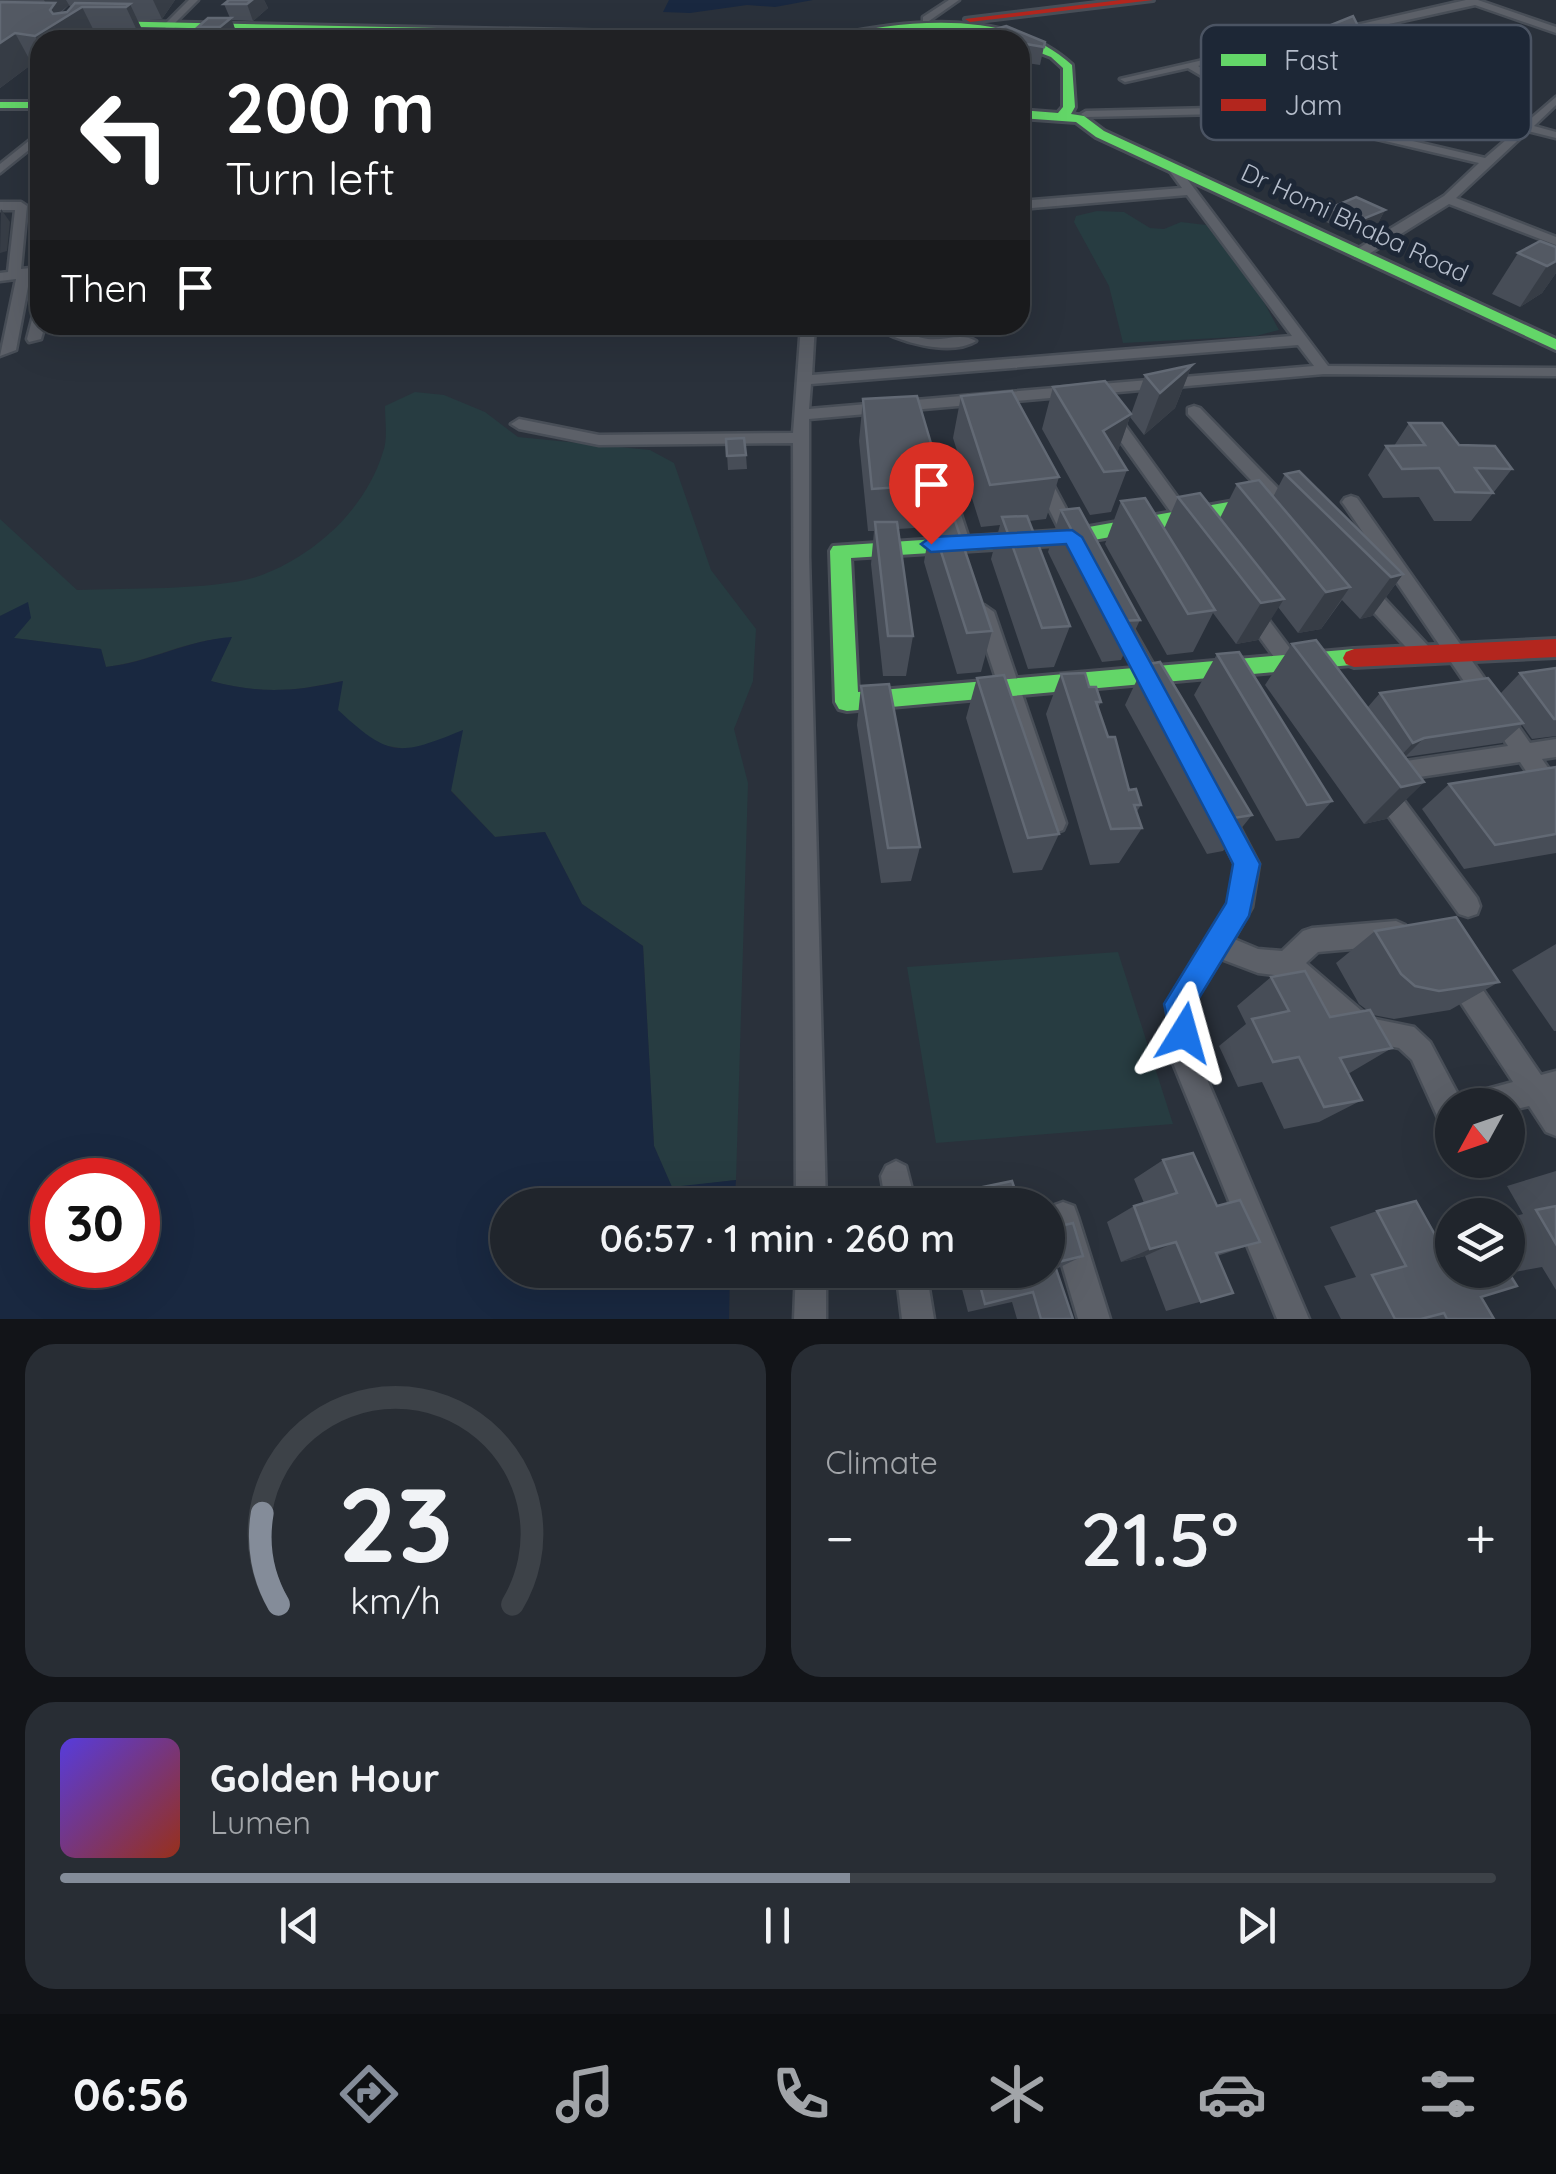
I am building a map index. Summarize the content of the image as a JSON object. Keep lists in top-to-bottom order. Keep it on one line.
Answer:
{"streets":{"street":["Dr Homi Bhaba Road"]},"legend":["Fast","Jam"],"north":"bottom left","page":{"turn":["200 m","Turn left"],"then":"Then","limit":"30","trip":"06:57 · 1 min · 260 m","tile":"Climate","heat":["−","21.5°","+"],"song":["Golden Hour","Lumen"],"tabs":"06:56","gauge":["23","km/h"]}}
